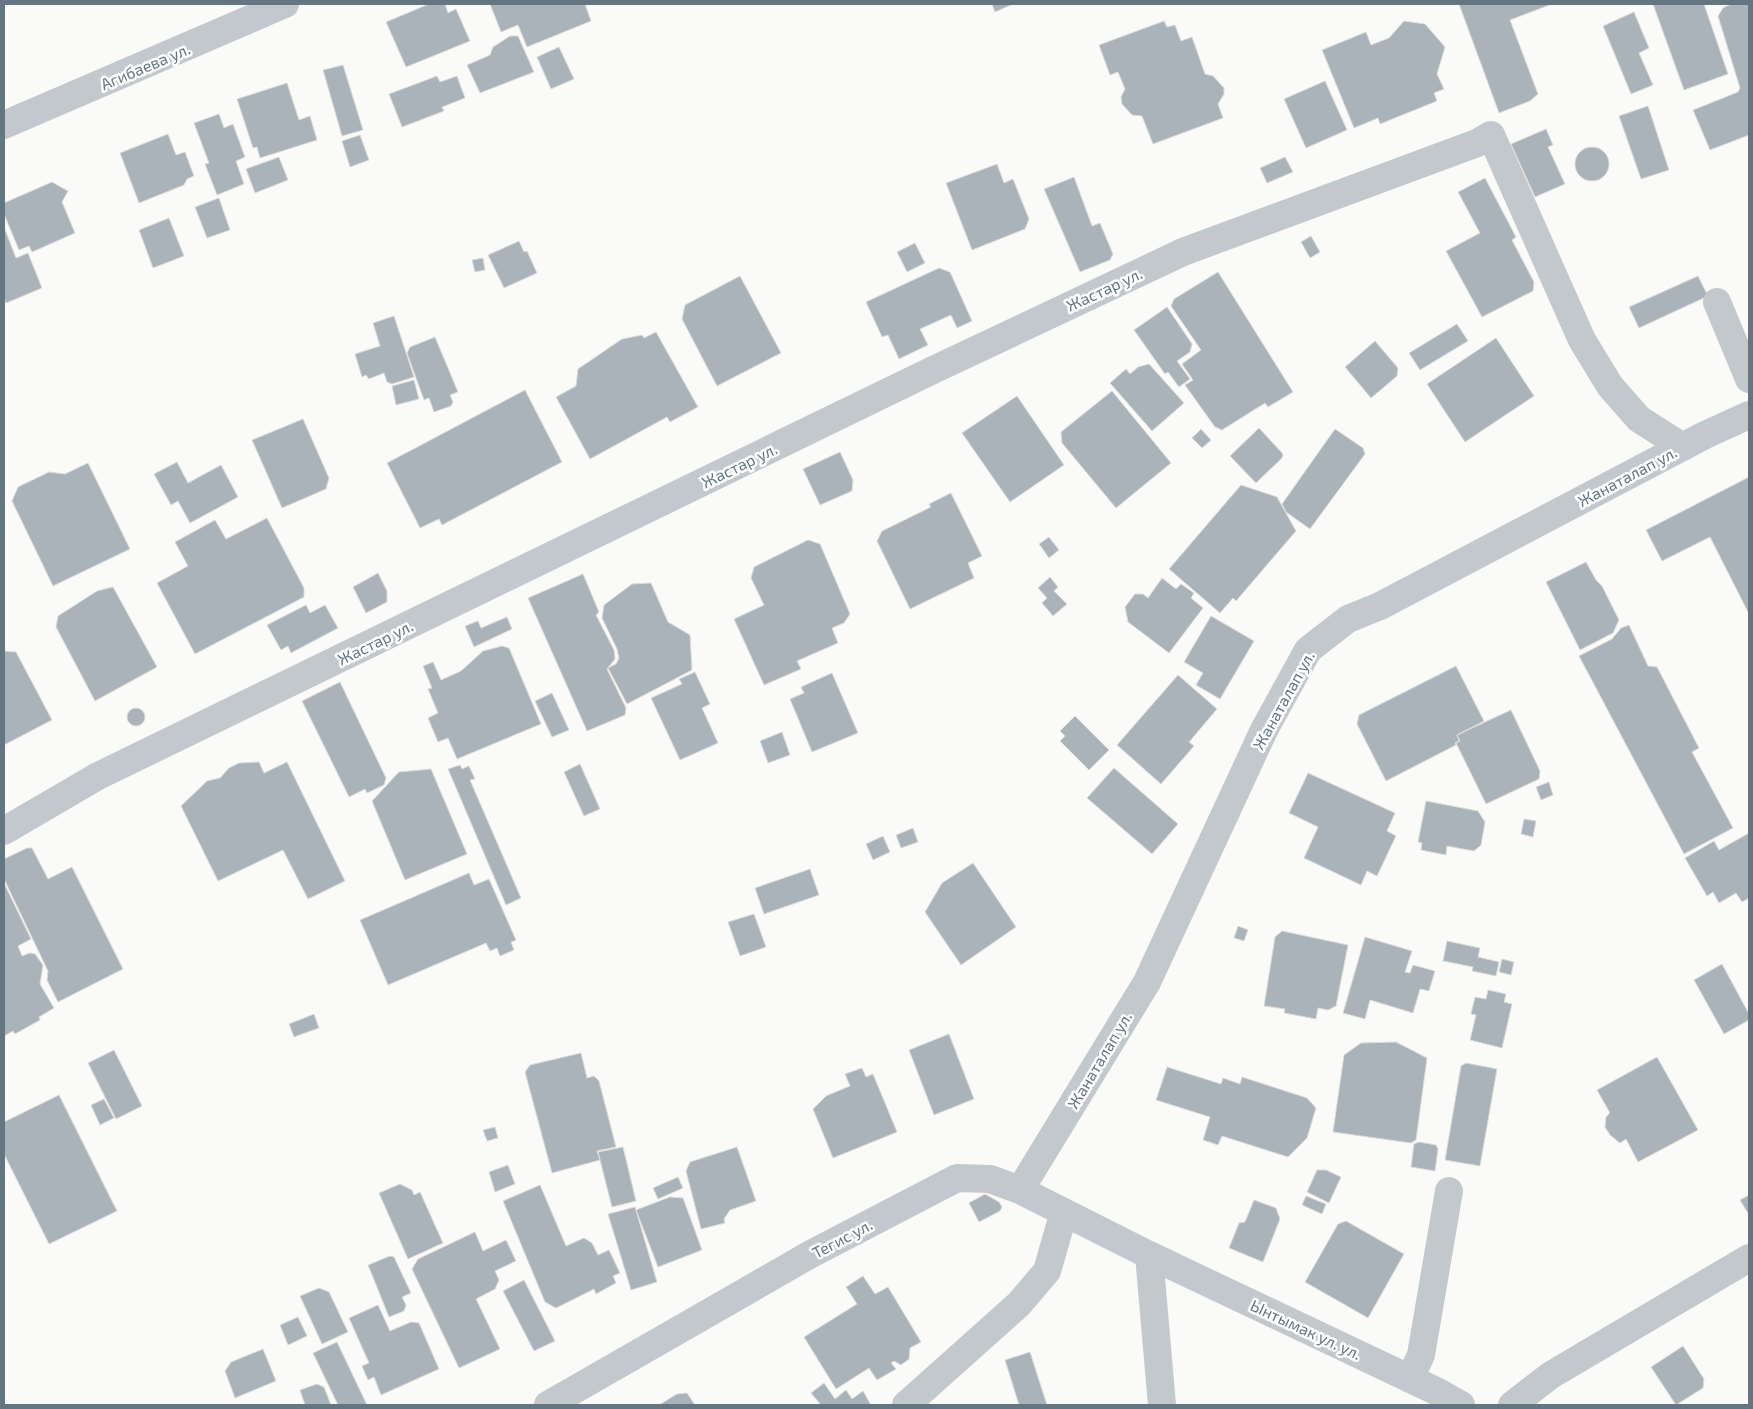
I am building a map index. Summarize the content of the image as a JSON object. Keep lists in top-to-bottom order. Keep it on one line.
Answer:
{"streets":{"street":["Агибаева ул.","Жастар ул.","Жанаталап ул.","Тегис ул.","Ынтымак ул. ул."]},"crossings":[["Жастар ул.","Жанаталап ул."],["Жанаталап ул.","Тегис ул."],["Тегис ул.","Ынтымак ул. ул."]]}
